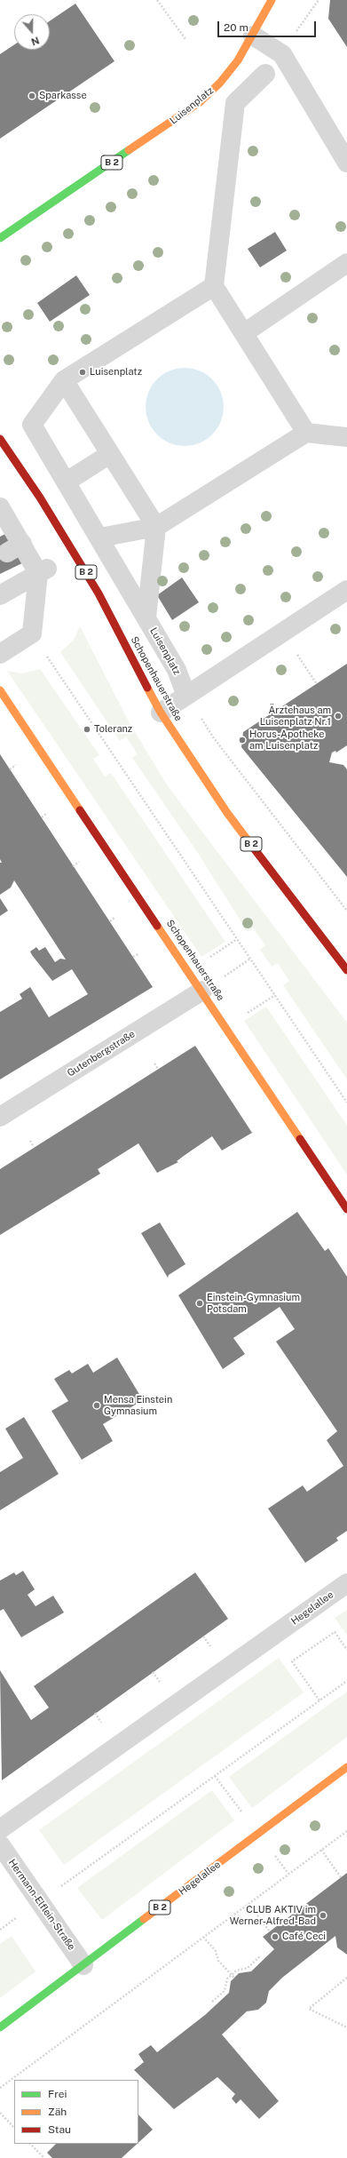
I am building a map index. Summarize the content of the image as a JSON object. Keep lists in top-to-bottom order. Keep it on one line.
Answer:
{"streets":{"main road":["Luisenplatz","B 2","Schopenhauerstraße","Hegelallee"],"street":["Gutenbergstraße","Hermann-Elflein-Straße"]},"crossings":[["Luisenplatz","B 2"],["Schopenhauerstraße","Gutenbergstraße"],["Hegelallee","Hermann-Elflein-Straße"]],"places":["Sparkasse","Luisenplatz","Ärztehaus am Luisenplatz Nr.1","Toleranz","Horus-Apotheke am Luisenplatz","Einstein-Gymnasium Potsdam","Mensa Einstein Gymnasium","CLUB AKTIV im Werner-Alfred-Bad","Café Ceci"],"legend":["Frei","Zäh","Stau"],"scale_bar":"20 m","north":"bottom"}
